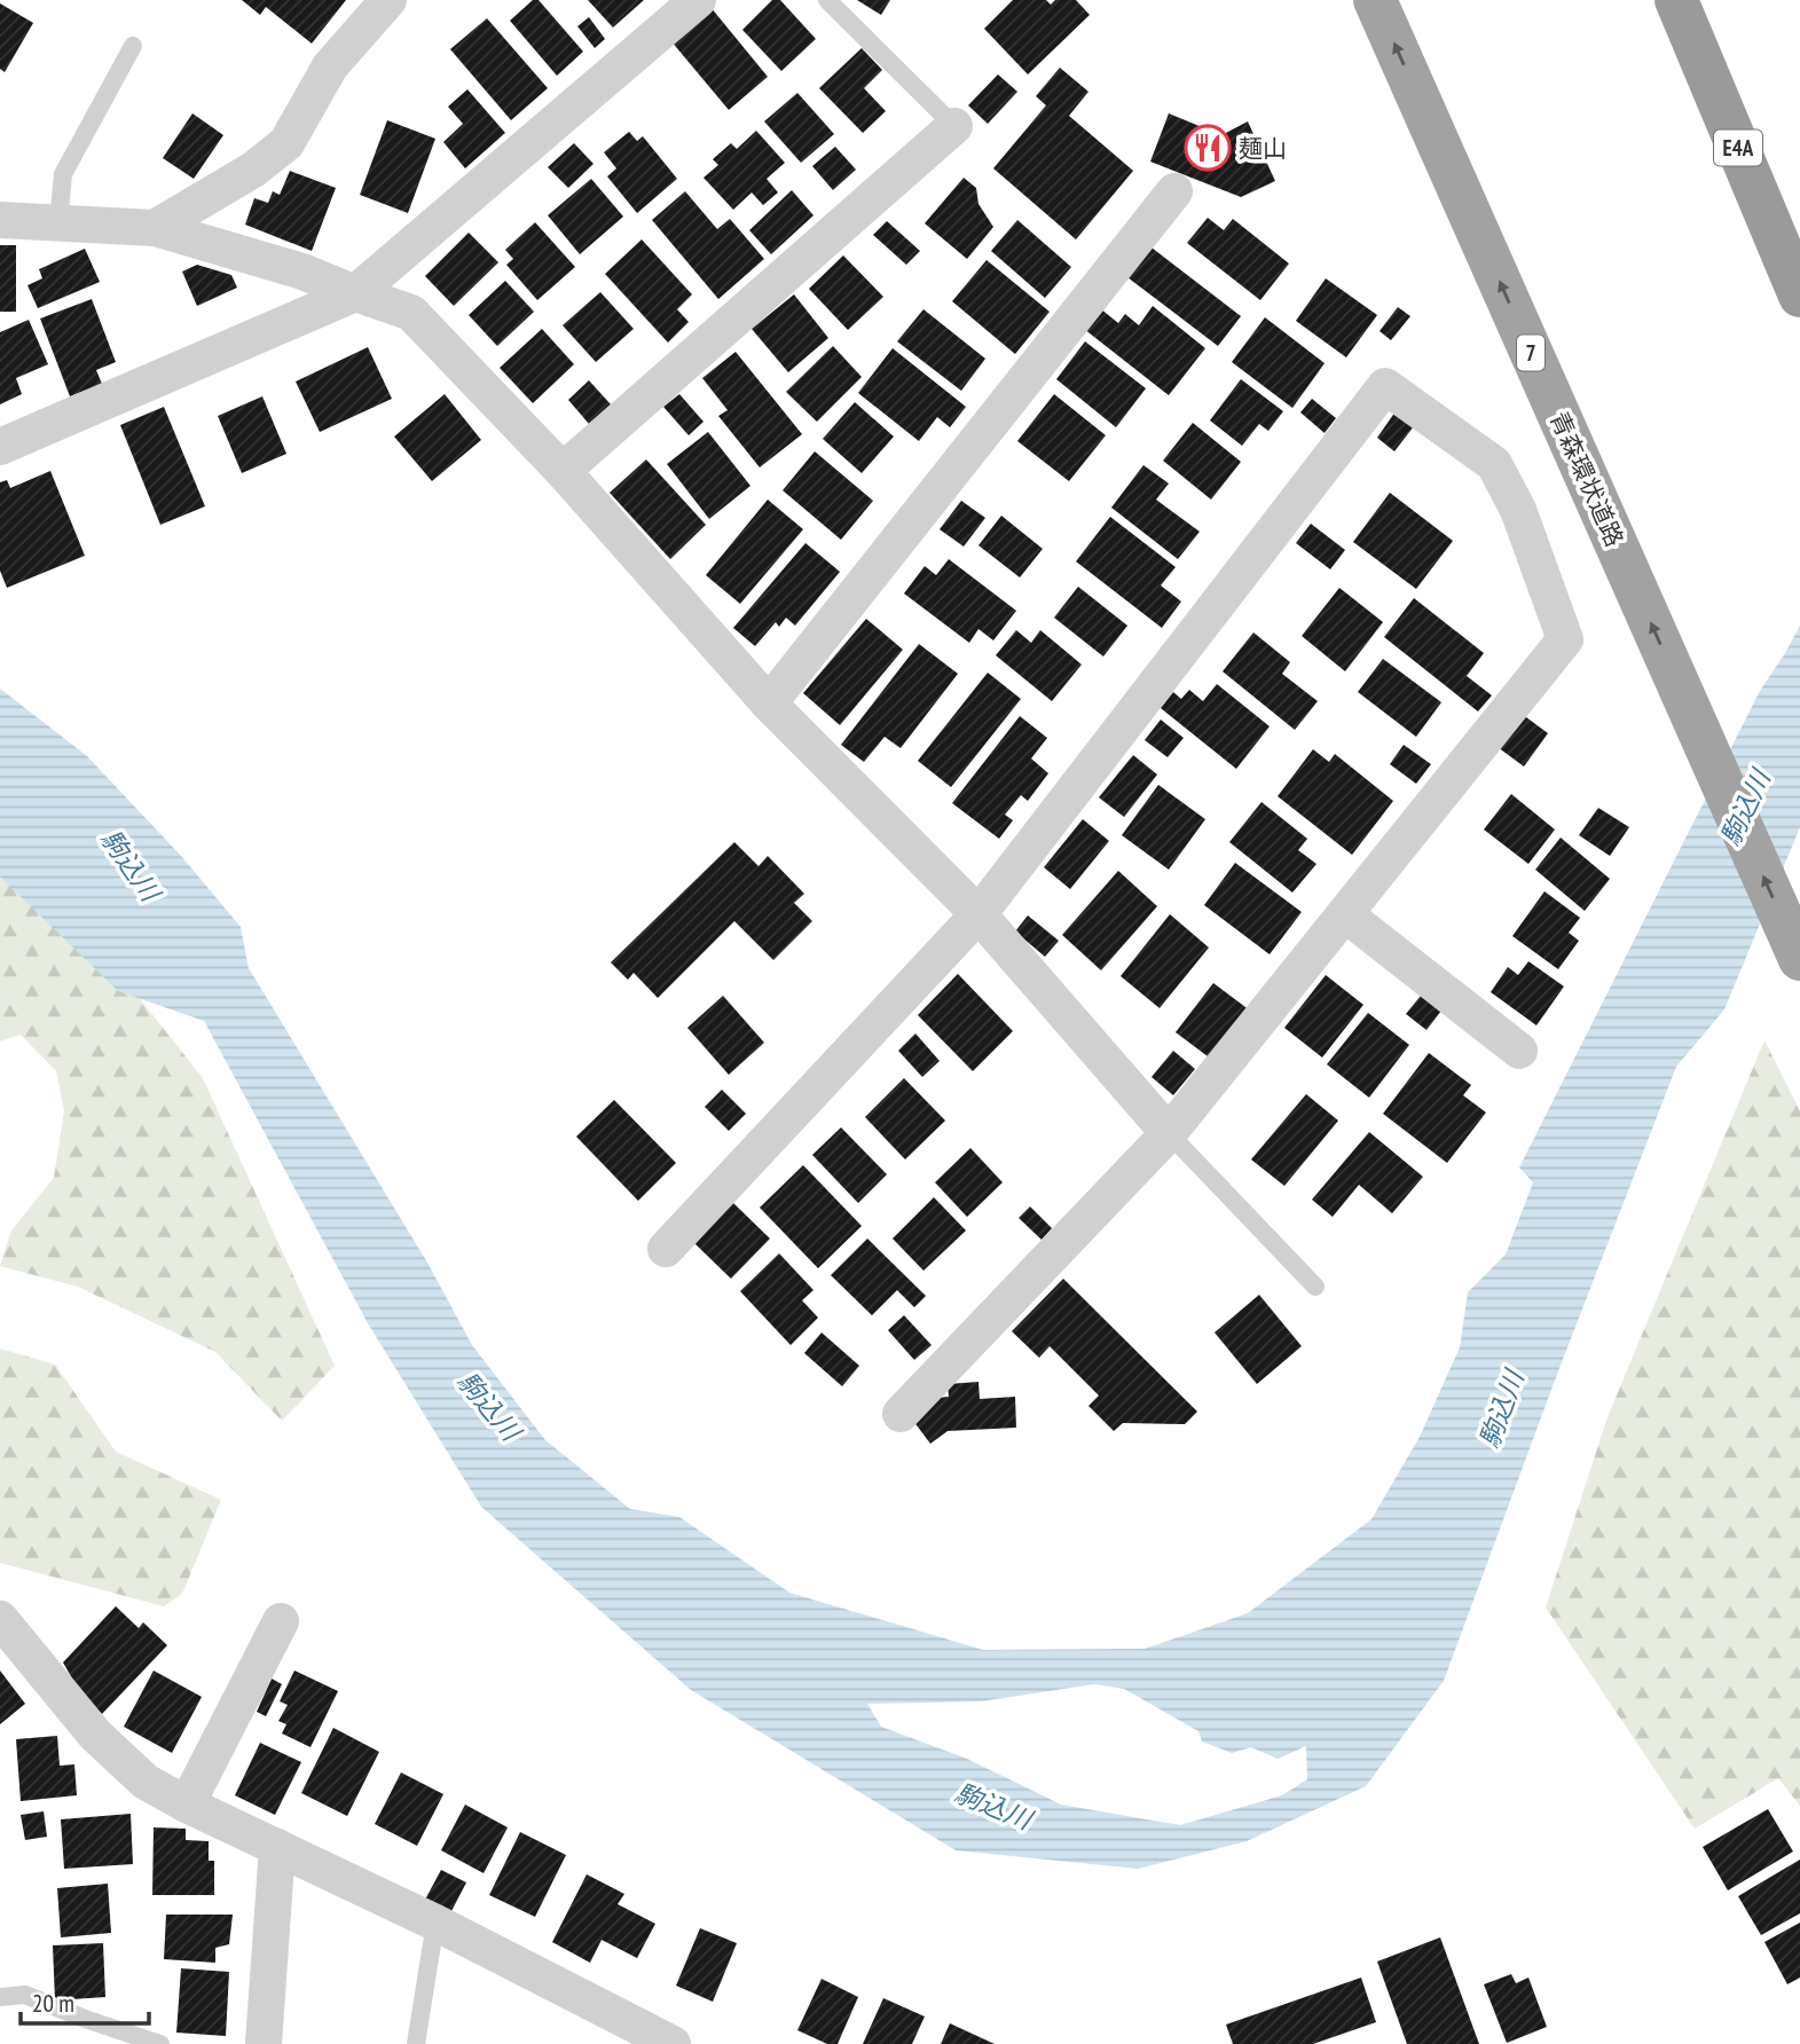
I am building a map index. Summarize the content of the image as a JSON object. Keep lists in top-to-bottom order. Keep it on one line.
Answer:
{"streets":{"highway":["E4A","7","青森環状道路"]},"water":["駒込川"],"places":{"restaurant":["麺山"]},"scale_bar":"20 m"}
